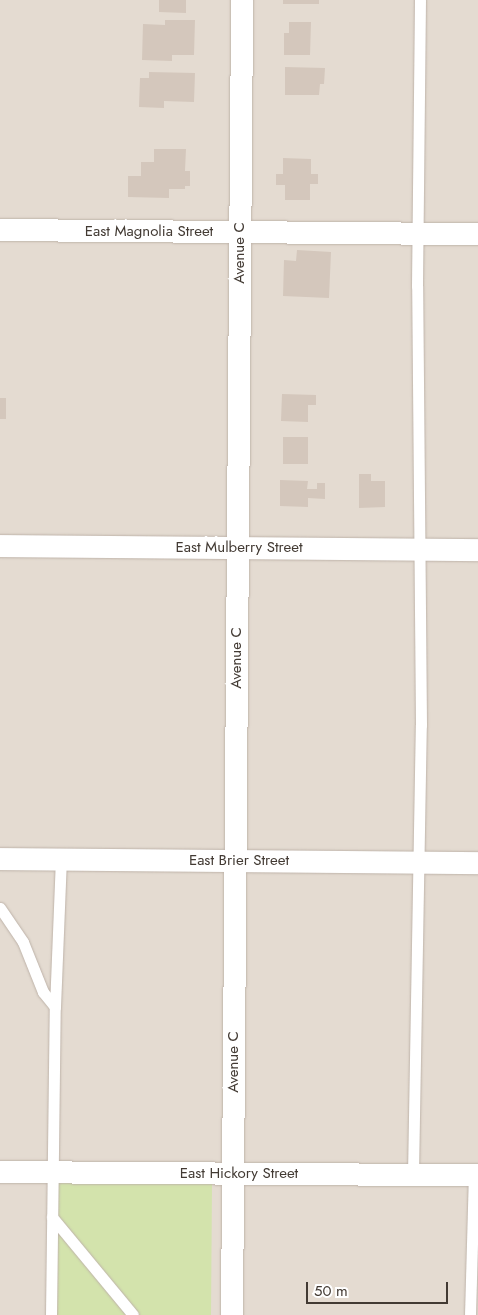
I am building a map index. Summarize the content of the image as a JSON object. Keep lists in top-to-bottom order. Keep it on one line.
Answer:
{"streets":{"street":["East Magnolia Street","Avenue C","East Mulberry Street","East Brier Street","East Hickory Street"]},"crossings":[["East Magnolia Street","Avenue C"],["Avenue C","East Mulberry Street"],["Avenue C","East Brier Street"],["Avenue C","East Hickory Street"]],"scale_bar":"50 m"}
